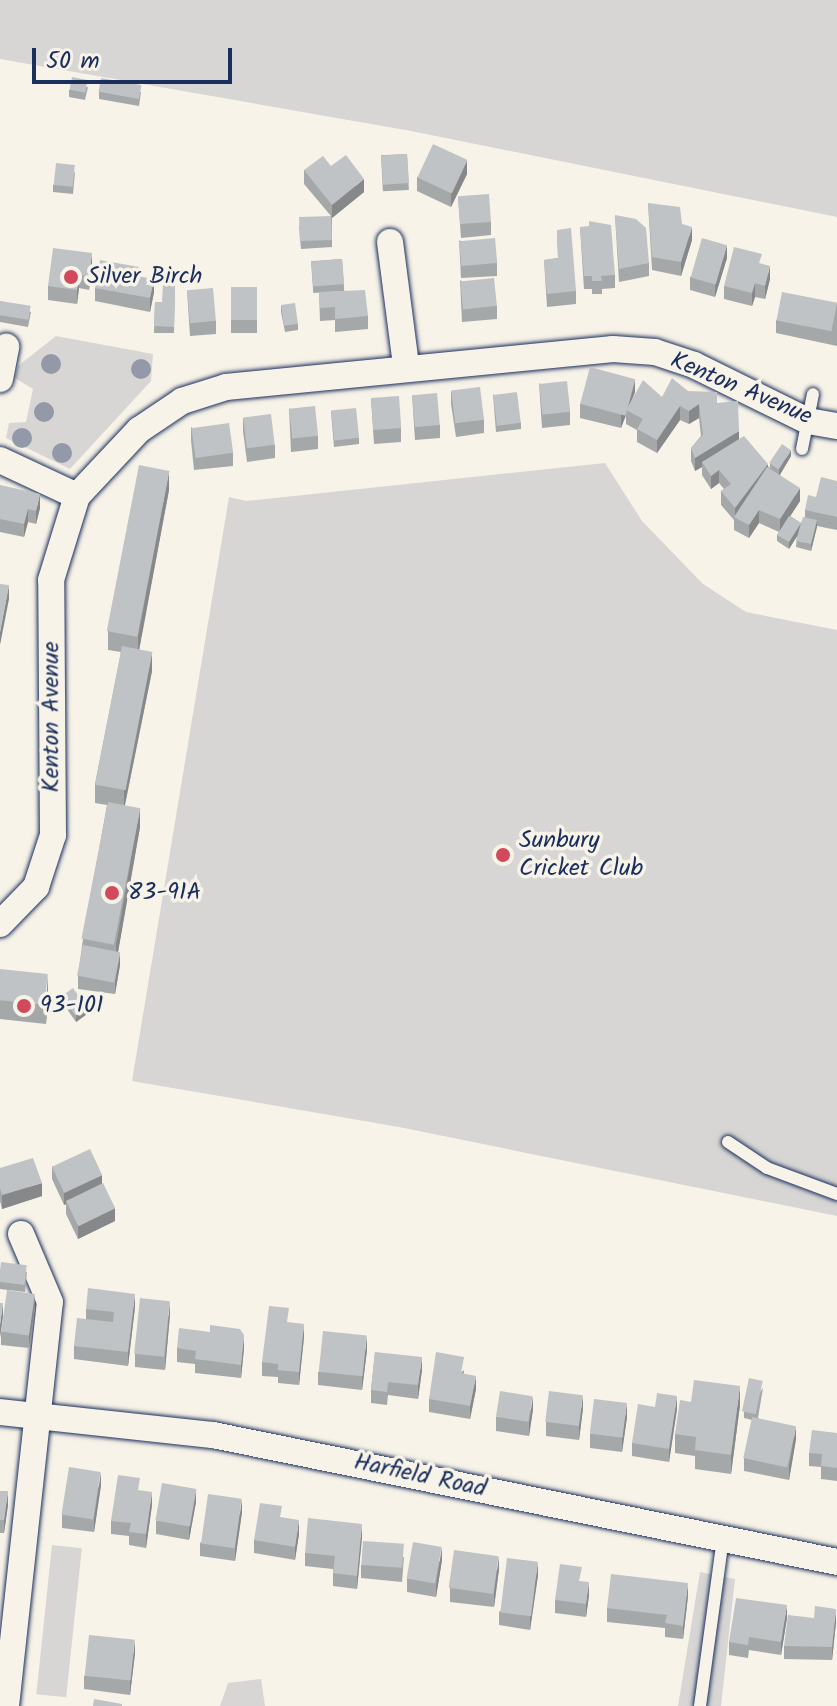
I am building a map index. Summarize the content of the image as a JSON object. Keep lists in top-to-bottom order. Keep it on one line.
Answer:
{"streets":{"street":["Kenton Avenue","Harfield Road"]},"places":["Silver Birch","Sunbury Cricket Club","83-91A","93-101"],"scale_bar":"50 m"}
